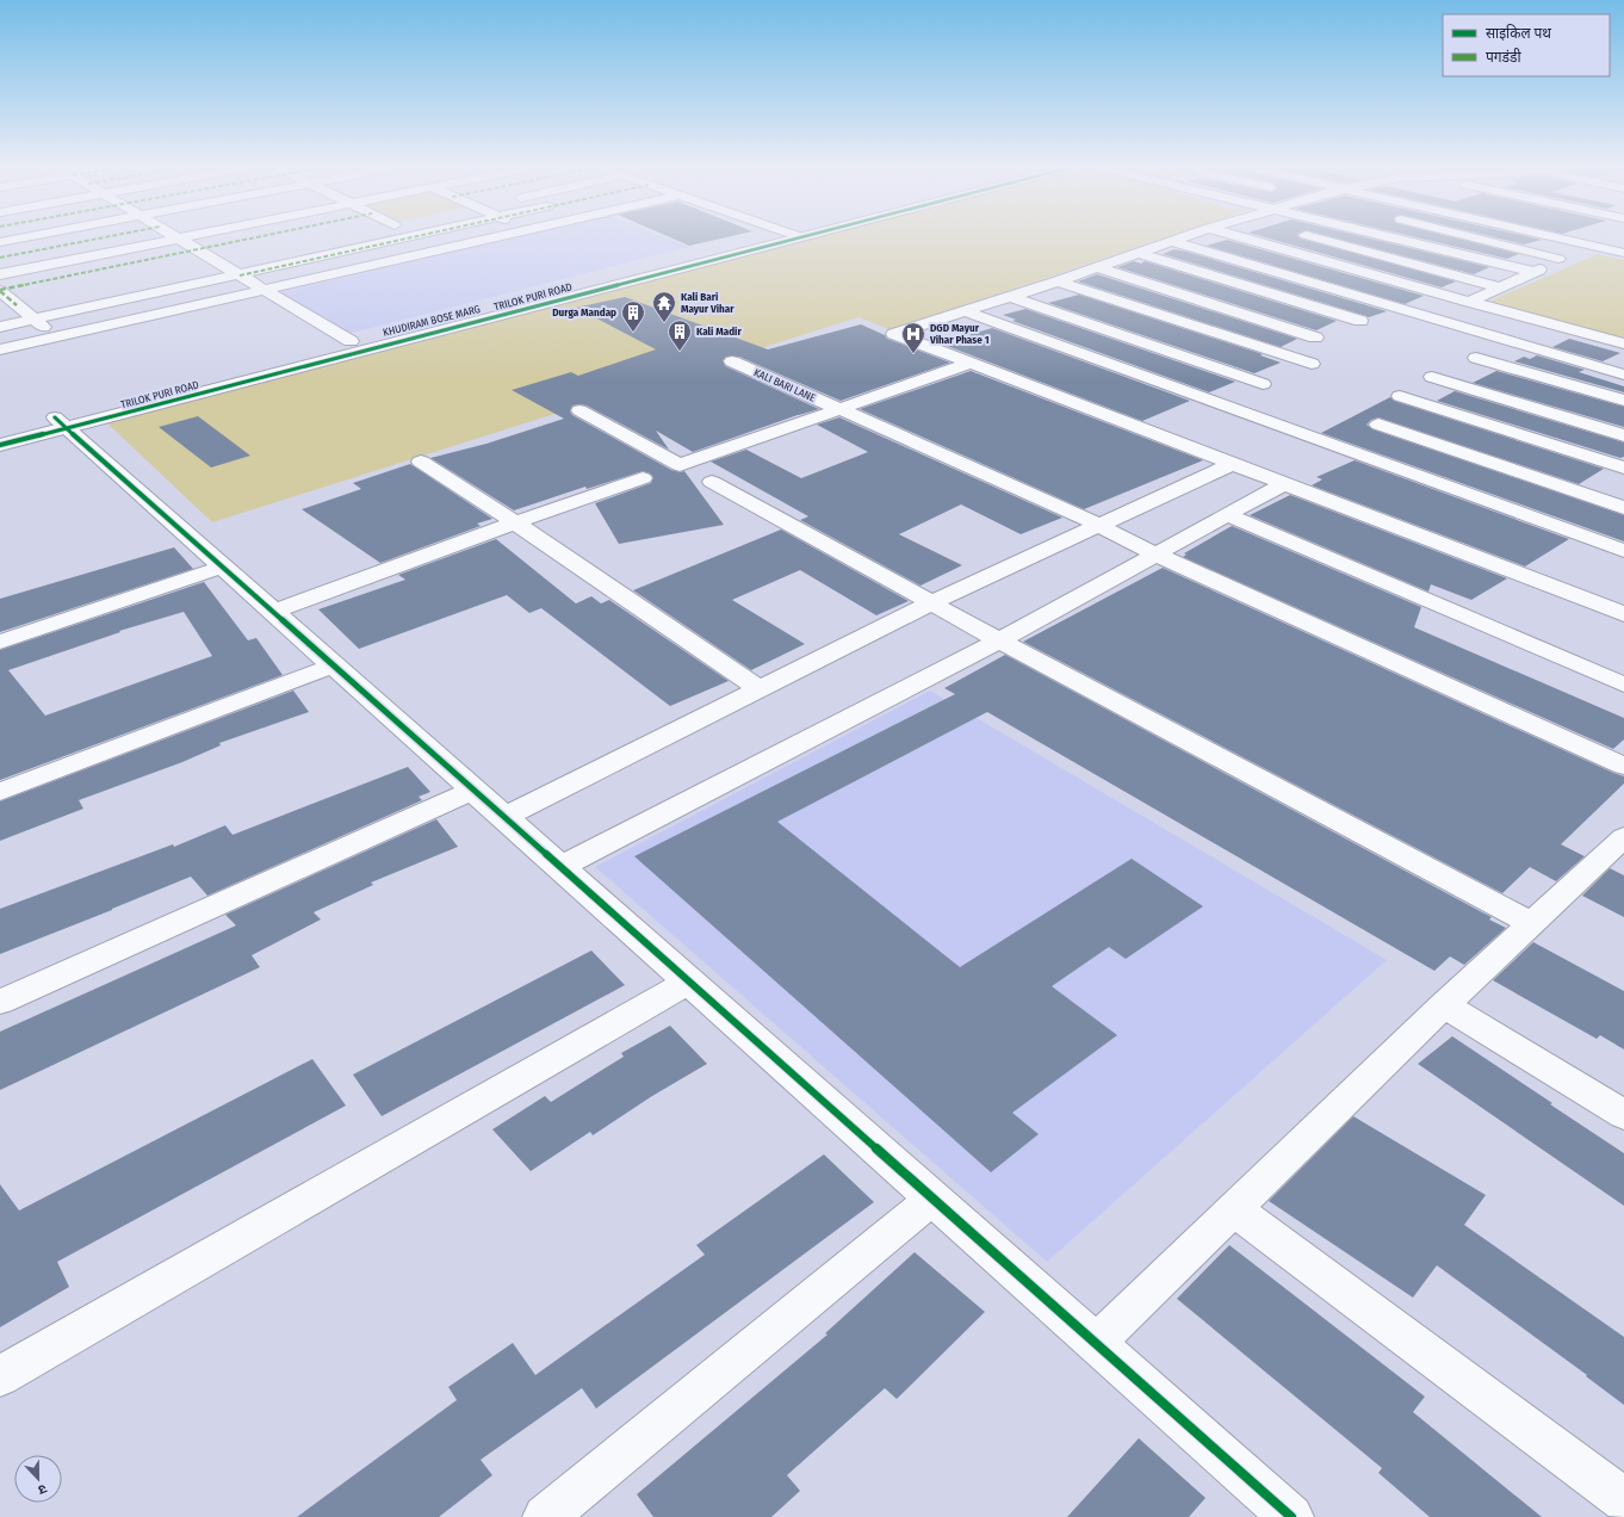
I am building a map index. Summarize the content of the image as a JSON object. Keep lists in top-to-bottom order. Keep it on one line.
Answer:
{"streets":{"street":["TRILOK PURI ROAD","KHUDIRAM BOSE MARG","KALI BARI LANE"]},"crossings":[["TRILOK PURI ROAD","KHUDIRAM BOSE MARG"]],"places":{"temple":["Kali Bari Mayur Vihar"],"building":["Durga Mandap","Kali Madir"],"hospital":["DGD Mayur Vihar Phase 1"]},"legend":["साइकिल पथ","पगडंडी"],"north":"bottom"}
